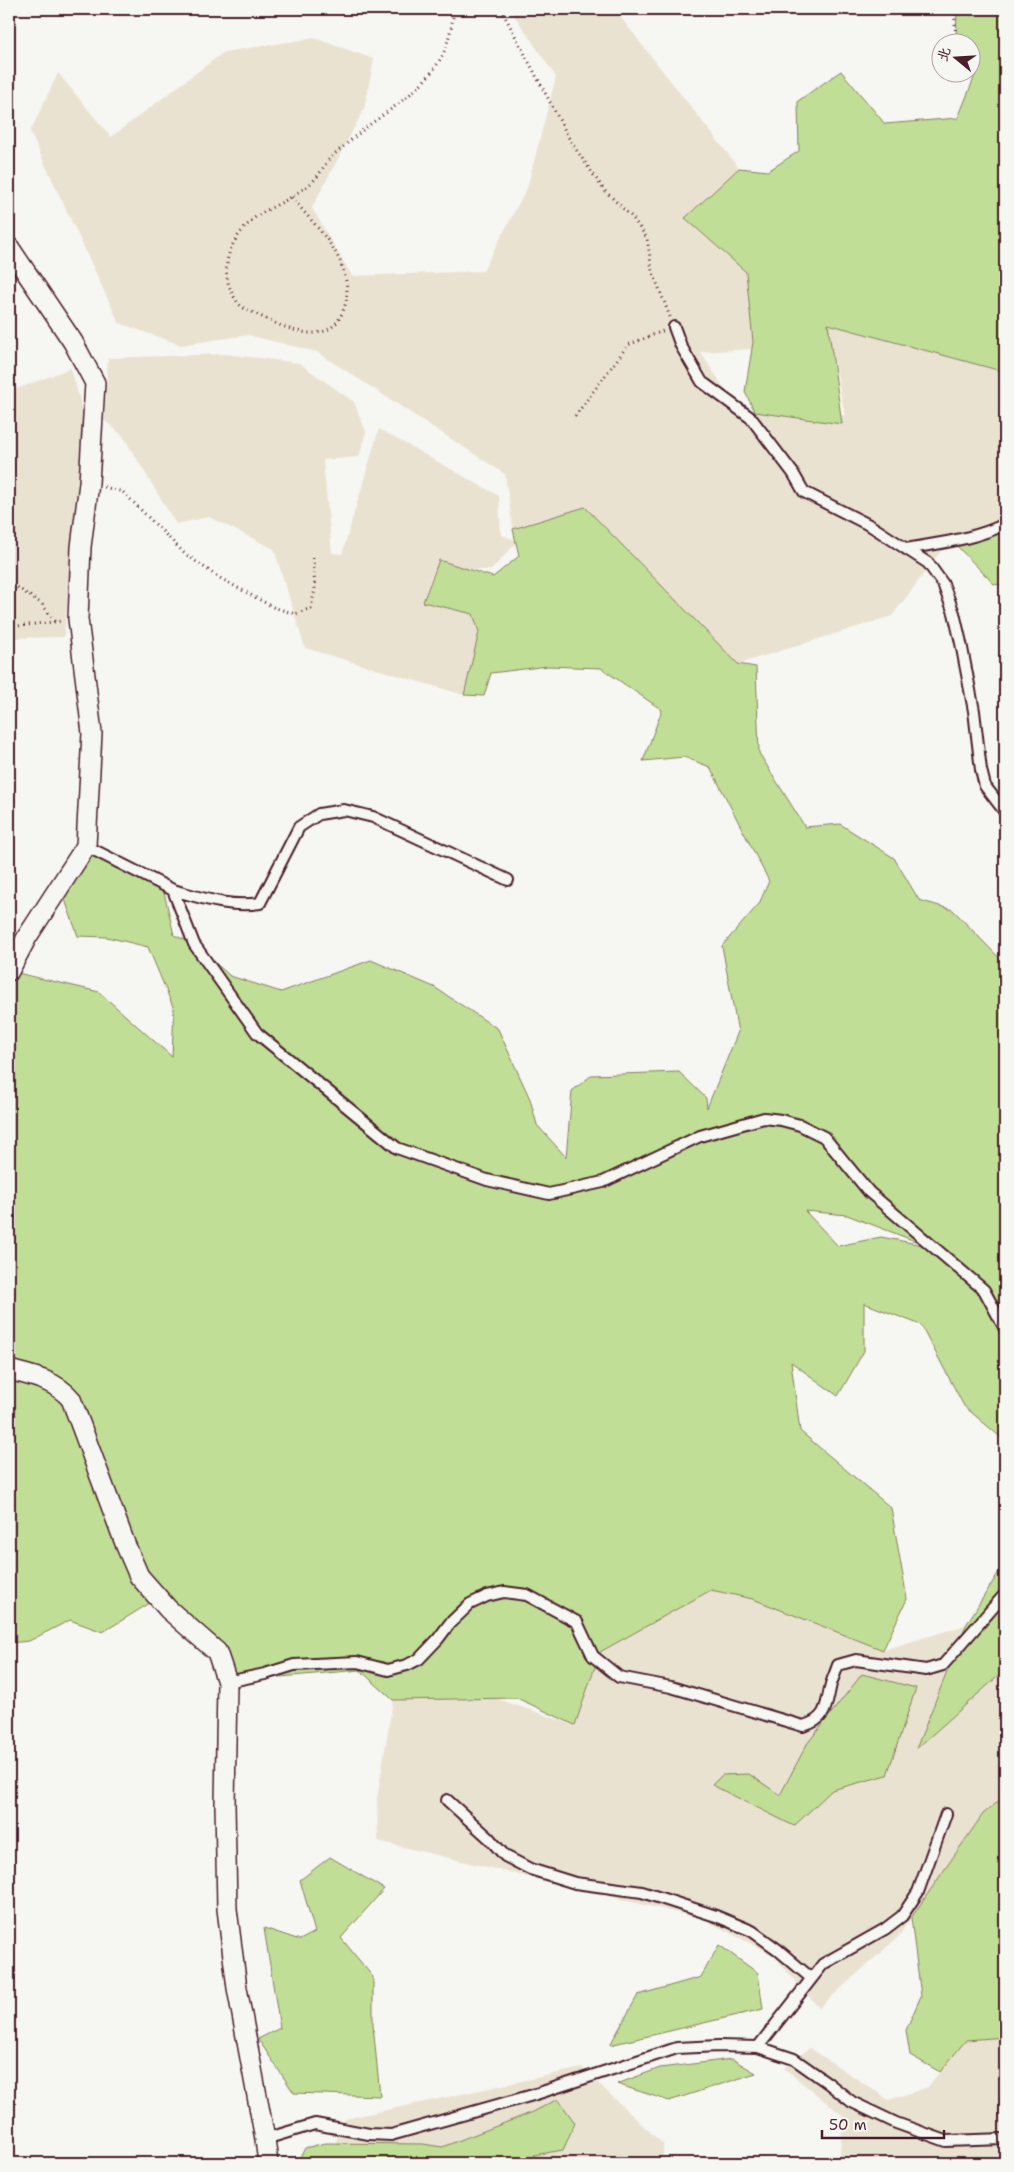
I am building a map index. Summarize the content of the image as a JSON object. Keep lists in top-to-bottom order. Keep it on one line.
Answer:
{"scale_bar":"50 m","north":"left"}
